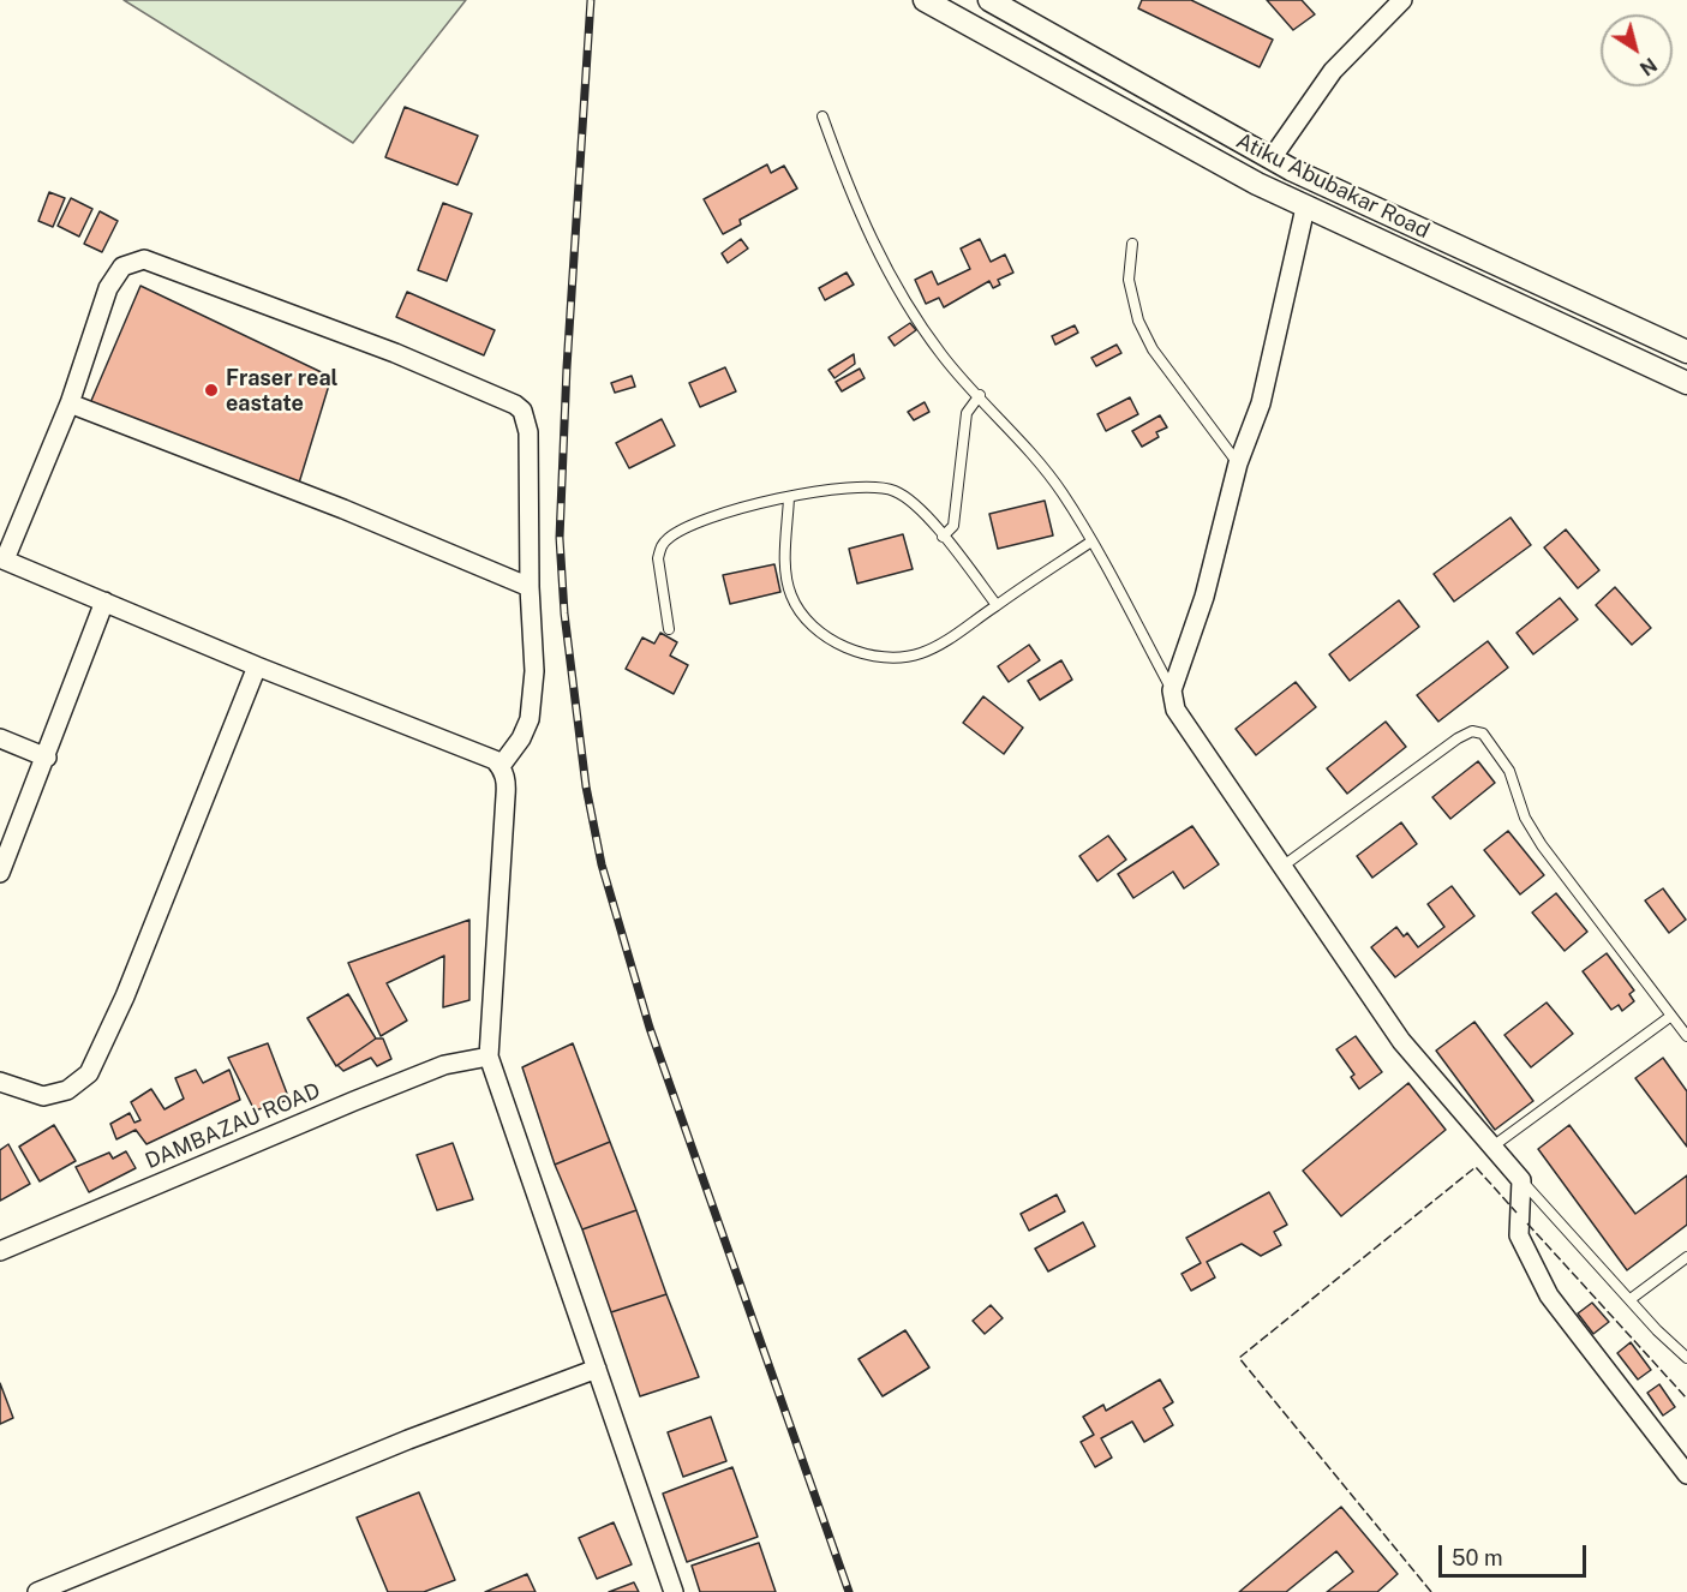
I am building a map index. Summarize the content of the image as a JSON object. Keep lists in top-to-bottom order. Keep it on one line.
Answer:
{"streets":{"street":["Atiku Abubakar Road","DAMBAZAU ROAD"]},"places":["Fraser real eastate"],"scale_bar":"50 m","north":"bottom right"}
